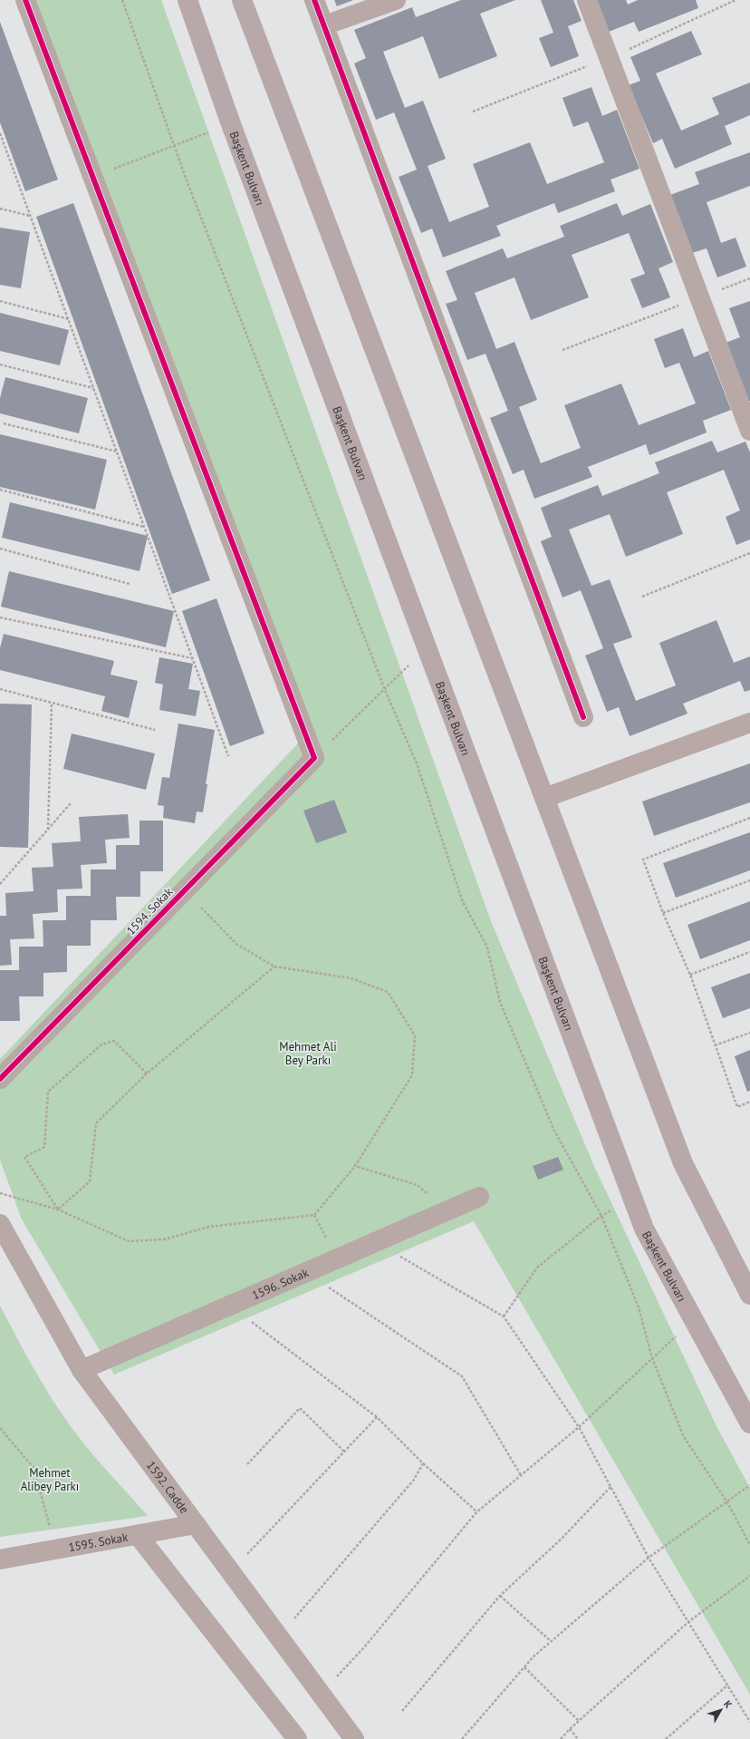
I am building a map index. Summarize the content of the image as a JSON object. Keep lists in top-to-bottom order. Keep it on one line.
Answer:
{"streets":{"main road":["Başkent Bulvarı"],"street":["1594. Sokak","1596. Sokak","1592. Cadde","1595. Sokak"]},"crossings":[["1596. Sokak","1592. Cadde"],["1592. Cadde","1595. Sokak"]],"parks":["Mehmet Ali Bey Parkı","Mehmet Alibey Parkı"],"north":"top right"}
